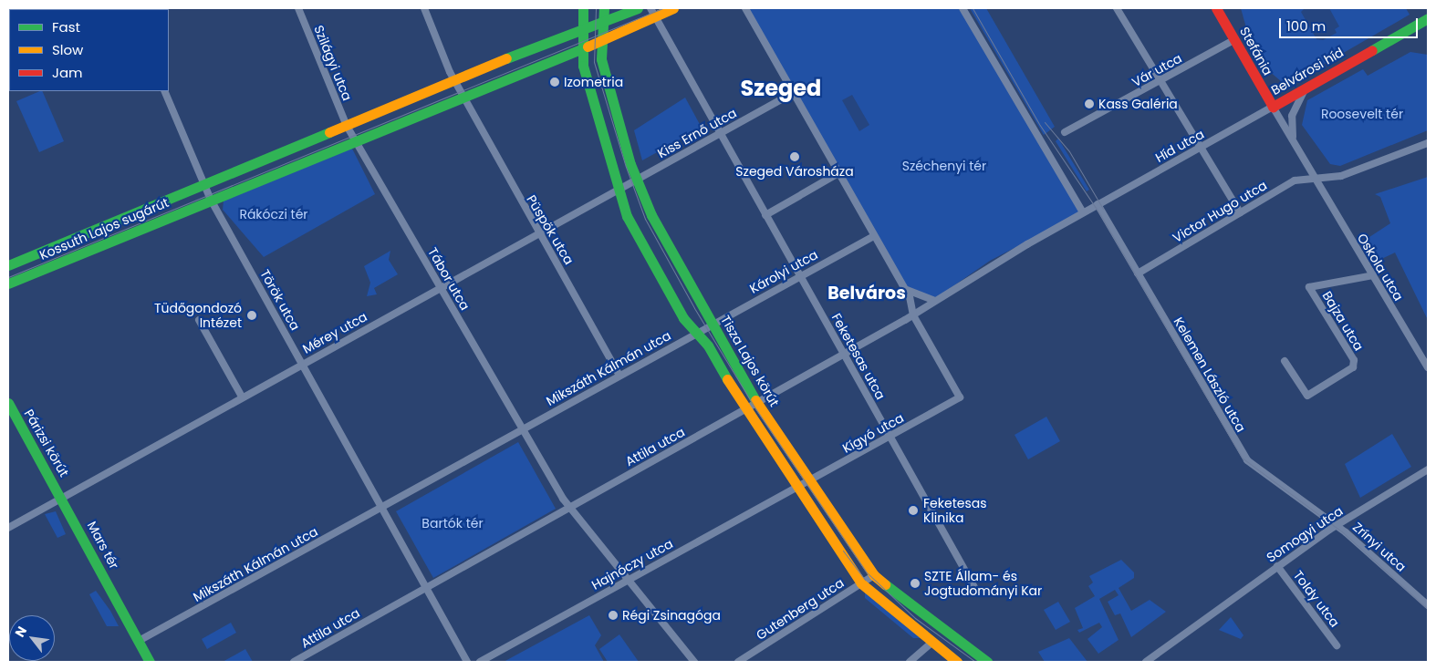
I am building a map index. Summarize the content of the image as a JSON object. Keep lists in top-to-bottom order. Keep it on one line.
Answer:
{"streets":{"street":["Stefánia","Szilágyi utca","Vár utca","Belvárosi híd","Kiss Ernő utca","Híd utca","Victor Hugo utca","Kossuth Lajos sugárút","Püspök utca","Oskola utca","Károlyi utca","Tábor utca","Török utca","Bajza utca","Mérey utca","Feketesas utca","Tisza Lajos körút","Mikszáth Kálmán utca","Kelemen László utca","Kígyó utca","Párizsi körút","Attila utca","Somogyi utca","Mars tér","Zrínyi utca","Hajnóczy utca","Toldy utca","Gutenberg utca"]},"crossings":[["Stefánia","Vár utca"],["Stefánia","Belvárosi híd"],["Stefánia","Híd utca"],["Szilágyi utca","Kossuth Lajos sugárút"],["Belvárosi híd","Híd utca"],["Kiss Ernő utca","Mérey utca"],["Kiss Ernő utca","Feketesas utca"],["Kiss Ernő utca","Tisza Lajos körút"],["Híd utca","Kelemen László utca"],["Victor Hugo utca","Oskola utca"],["Victor Hugo utca","Kelemen László utca"],["Kossuth Lajos sugárút","Püspök utca"],["Kossuth Lajos sugárút","Tábor utca"],["Kossuth Lajos sugárút","Török utca"],["Kossuth Lajos sugárút","Feketesas utca"],["Kossuth Lajos sugárút","Tisza Lajos körút"],["Püspök utca","Mérey utca"],["Püspök utca","Mikszáth Kálmán utca"],["Oskola utca","Bajza utca"],["Károlyi utca","Feketesas utca"],["Károlyi utca","Tisza Lajos körút"],["Károlyi utca","Mikszáth Kálmán utca"],["Tábor utca","Mérey utca"],["Tábor utca","Mikszáth Kálmán utca"],["Török utca","Mérey utca"],["Török utca","Mikszáth Kálmán utca"],["Mérey utca","Tisza Lajos körút"],["Mérey utca","Párizsi körút"],["Mérey utca","Mars tér"],["Feketesas utca","Kígyó utca"],["Feketesas utca","Attila utca"],["Tisza Lajos körút","Mikszáth Kálmán utca"],["Tisza Lajos körút","Kígyó utca"],["Tisza Lajos körút","Attila utca"],["Tisza Lajos körút","Hajnóczy utca"],["Tisza Lajos körút","Gutenberg utca"],["Mikszáth Kálmán utca","Mars tér"],["Kelemen László utca","Somogyi utca"],["Kelemen László utca","Zrínyi utca"],["Kígyó utca","Attila utca"],["Kígyó utca","Hajnóczy utca"],["Párizsi körút","Mars tér"],["Somogyi utca","Zrínyi utca"],["Somogyi utca","Toldy utca"]],"districts":["Szeged","Belváros"],"parks":["Roosevelt tér","Széchenyi tér","Rákóczi tér","Bartók tér"],"places":["Izometria","Kass Galéria","Szeged Városháza","Tüdőgondozó Intézet","Feketesas Klinika","SZTE Állam- és Jogtudományi Kar","Régi Zsinagóga"],"legend":["Fast","Slow","Jam"],"scale_bar":"100 m","north":"top left"}
